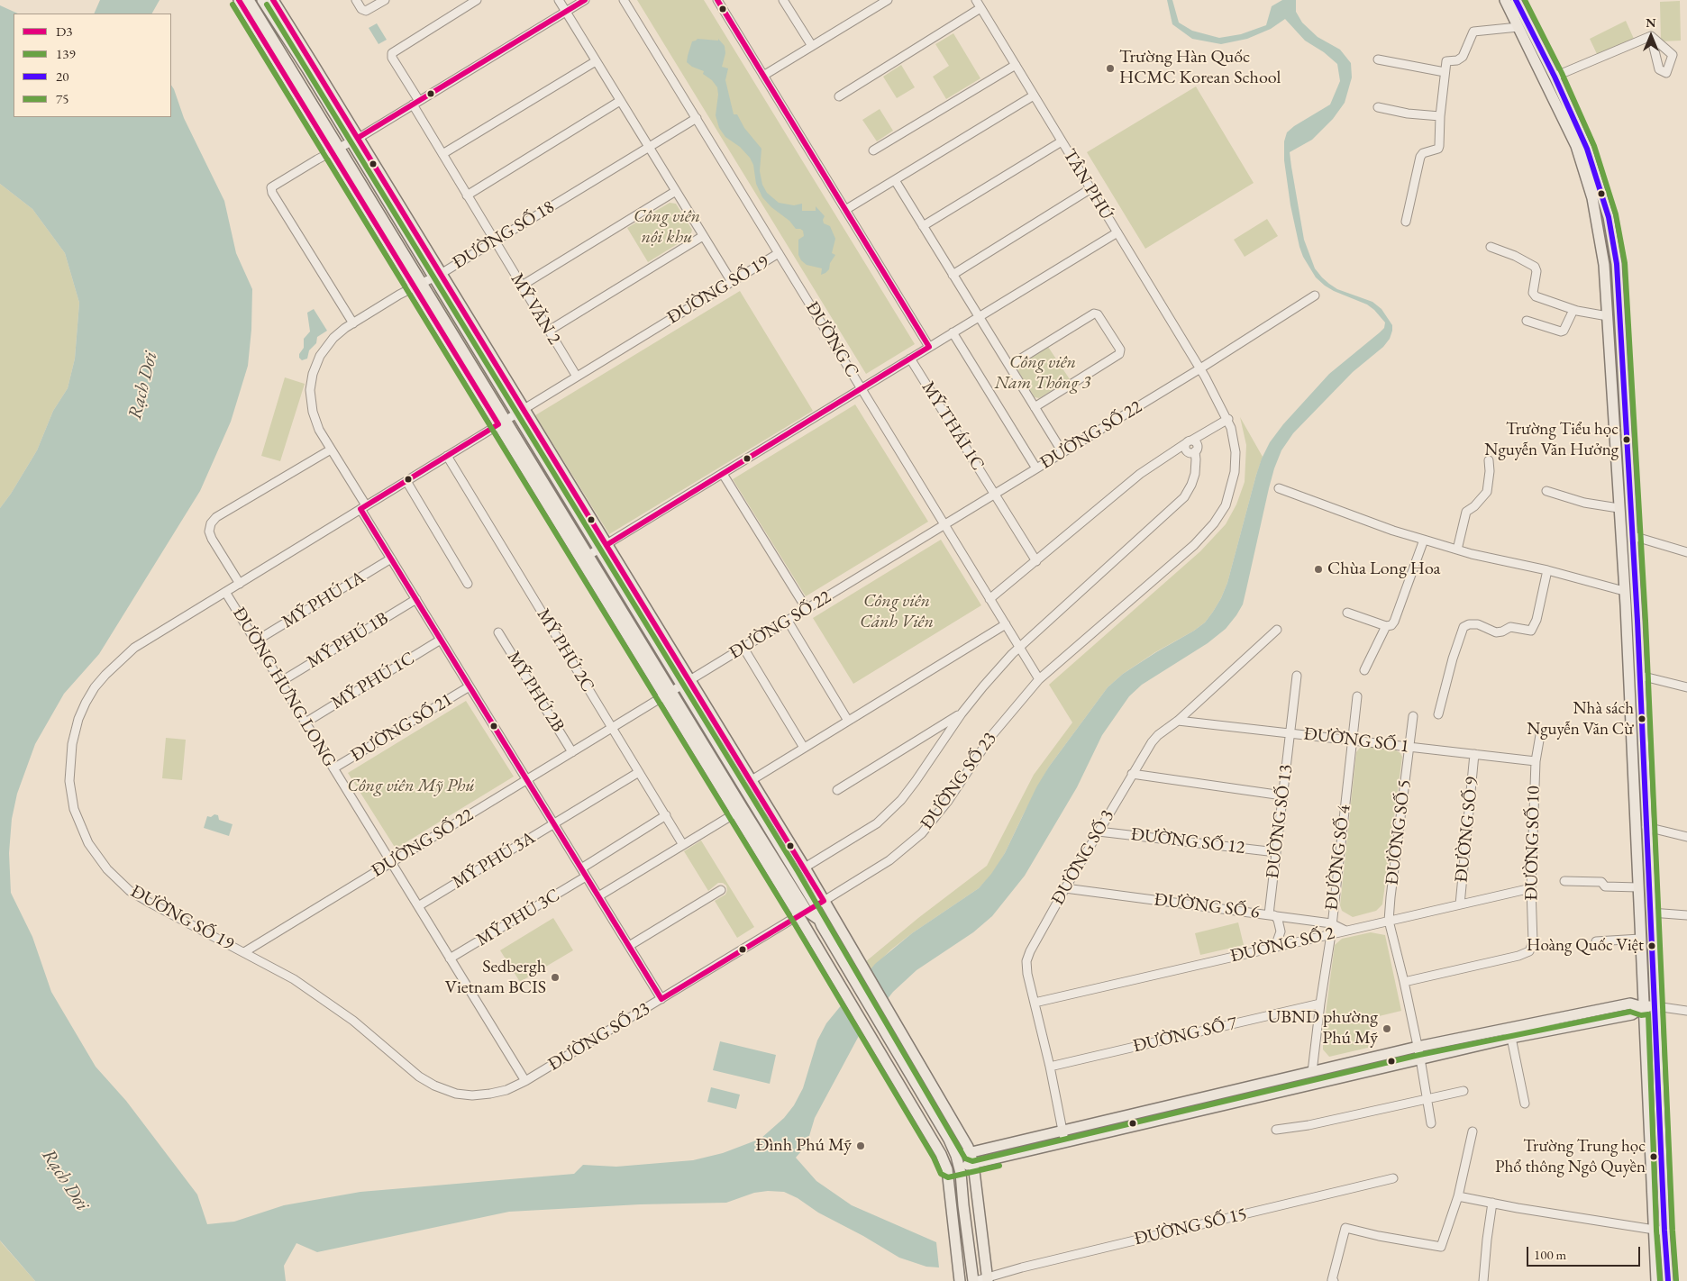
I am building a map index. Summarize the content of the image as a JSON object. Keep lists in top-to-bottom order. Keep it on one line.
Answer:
{"streets":{"street":["TÂN PHÚ","ĐƯỜNG SỐ 18","ĐƯỜNG SỐ 19","MỸ VĂN 2","ĐƯỜNG C","MỸ THÁI 1C","ĐƯỜNG SỐ 22","MỸ PHÚ 1A","MỸ PHÚ 1B","MỸ PHÚ 2C","MỸ PHÚ 1C","ĐƯỜNG HƯNG LONG","MỸ PHÚ 2B","ĐƯỜNG SỐ 21","ĐƯỜNG SỐ 1","ĐƯỜNG SỐ 23","ĐƯỜNG SỐ 13","ĐƯỜNG SỐ 9","ĐƯỜNG SỐ 5","ĐƯỜNG SỐ 12","ĐƯỜNG SỐ 10","ĐƯỜNG SỐ 3","ĐƯỜNG SỐ 4","MỸ PHÚ 3A","ĐƯỜNG SỐ 6","MỸ PHÚ 3C","ĐƯỜNG SỐ 2","ĐƯỜNG SỐ 7","ĐƯỜNG SỐ 15"]},"crossings":[["TÂN PHÚ","ĐƯỜNG SỐ 22"],["TÂN PHÚ","ĐƯỜNG SỐ 23"],["ĐƯỜNG SỐ 18","ĐƯỜNG SỐ 19"],["ĐƯỜNG SỐ 18","MỸ VĂN 2"],["ĐƯỜNG SỐ 18","ĐƯỜNG C"],["ĐƯỜNG SỐ 18","ĐƯỜNG SỐ 22"],["ĐƯỜNG SỐ 18","MỸ PHÚ 1A"],["ĐƯỜNG SỐ 18","MỸ PHÚ 1B"],["ĐƯỜNG SỐ 18","MỸ PHÚ 1C"],["ĐƯỜNG SỐ 18","ĐƯỜNG SỐ 21"],["ĐƯỜNG SỐ 18","ĐƯỜNG SỐ 23"],["ĐƯỜNG SỐ 18","MỸ PHÚ 3A"],["ĐƯỜNG SỐ 18","MỸ PHÚ 3C"],["ĐƯỜNG SỐ 19","MỸ VĂN 2"],["ĐƯỜNG SỐ 19","ĐƯỜNG C"],["ĐƯỜNG SỐ 19","ĐƯỜNG SỐ 22"],["ĐƯỜNG SỐ 19","MỸ PHÚ 2C"],["ĐƯỜNG SỐ 19","ĐƯỜNG HƯNG LONG"],["ĐƯỜNG SỐ 19","ĐƯỜNG SỐ 23"],["ĐƯỜNG C","ĐƯỜNG SỐ 22"],["ĐƯỜNG C","ĐƯỜNG SỐ 23"],["MỸ THÁI 1C","ĐƯỜNG SỐ 22"],["ĐƯỜNG SỐ 22","MỸ PHÚ 2C"],["ĐƯỜNG SỐ 22","ĐƯỜNG HƯNG LONG"],["ĐƯỜNG SỐ 22","MỸ PHÚ 2B"],["ĐƯỜNG SỐ 22","ĐƯỜNG SỐ 23"],["MỸ PHÚ 1A","ĐƯỜNG HƯNG LONG"],["MỸ PHÚ 1B","ĐƯỜNG HƯNG LONG"],["MỸ PHÚ 2C","MỸ PHÚ 3A"],["MỸ PHÚ 1C","ĐƯỜNG HƯNG LONG"],["ĐƯỜNG HƯNG LONG","ĐƯỜNG SỐ 21"],["ĐƯỜNG HƯNG LONG","ĐƯỜNG SỐ 23"],["ĐƯỜNG HƯNG LONG","MỸ PHÚ 3A"],["ĐƯỜNG HƯNG LONG","MỸ PHÚ 3C"],["ĐƯỜNG SỐ 1","ĐƯỜNG SỐ 13"],["ĐƯỜNG SỐ 1","ĐƯỜNG SỐ 9"],["ĐƯỜNG SỐ 1","ĐƯỜNG SỐ 5"],["ĐƯỜNG SỐ 1","ĐƯỜNG SỐ 10"],["ĐƯỜNG SỐ 1","ĐƯỜNG SỐ 3"],["ĐƯỜNG SỐ 1","ĐƯỜNG SỐ 4"],["ĐƯỜNG SỐ 13","ĐƯỜNG SỐ 12"],["ĐƯỜNG SỐ 13","ĐƯỜNG SỐ 6"],["ĐƯỜNG SỐ 13","ĐƯỜNG SỐ 2"],["ĐƯỜNG SỐ 9","ĐƯỜNG SỐ 2"],["ĐƯỜNG SỐ 5","ĐƯỜNG SỐ 10"],["ĐƯỜNG SỐ 5","ĐƯỜNG SỐ 2"],["ĐƯỜNG SỐ 12","ĐƯỜNG SỐ 3"],["ĐƯỜNG SỐ 10","ĐƯỜNG SỐ 2"],["ĐƯỜNG SỐ 3","ĐƯỜNG SỐ 6"],["ĐƯỜNG SỐ 3","ĐƯỜNG SỐ 2"],["ĐƯỜNG SỐ 3","ĐƯỜNG SỐ 7"],["ĐƯỜNG SỐ 4","ĐƯỜNG SỐ 6"],["ĐƯỜNG SỐ 4","ĐƯỜNG SỐ 2"],["ĐƯỜNG SỐ 4","ĐƯỜNG SỐ 7"],["ĐƯỜNG SỐ 6","ĐƯỜNG SỐ 2"]],"water":["Rạch Dơi"],"parks":["Công viên nội khu","Công viên Nam Thông 3","Công viên Cảnh Viên","Công viên Mỹ Phú"],"places":["Trường Hàn Quốc HCMC Korean School","Trường Tiểu học Nguyễn Văn Hưởng","Chùa Long Hoa","Nhà sách Nguyễn Văn Cừ","Hoàng Quốc Việt","Sedbergh Vietnam BCIS","UBND phường Phú Mỹ","Đình Phú Mỹ","Trường Trung học Phổ thông Ngô Quyền"],"lines":["transit line D3","transit line 20","transit line 75","transit line 139"],"legend":["D3","139","20","75"],"scale_bar":"100 m","north":"top"}
